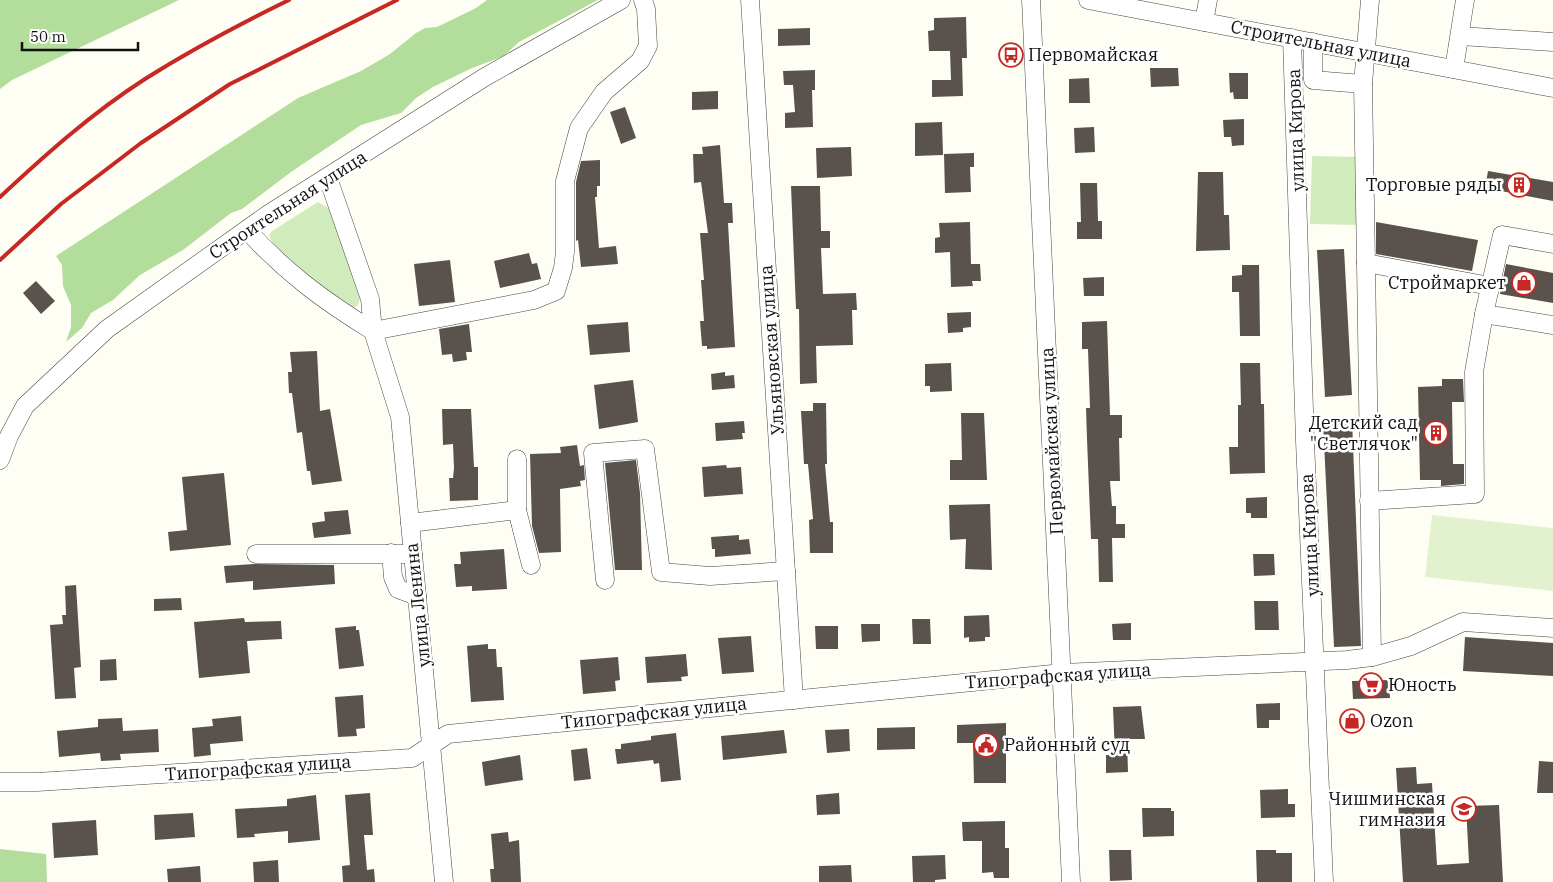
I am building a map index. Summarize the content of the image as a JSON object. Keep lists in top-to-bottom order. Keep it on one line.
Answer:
{"streets":{"street":["Строительная улица","улица Кирова","Ульяновская улица","Первомайская улица","улица Ленина","Типографская улица"]},"crossings":[["Строительная улица","улица Кирова"],["Строительная улица","улица Ленина"],["улица Кирова","Типографская улица"],["Ульяновская улица","Типографская улица"],["Первомайская улица","Типографская улица"],["улица Ленина","Типографская улица"]],"places":{"bus stop":["Первомайская"],"building":["Торговые ряды","Детский сад \"Светлячок\""],"shop":["Строймаркет","Ozon"],"supermarket":["Юность"],"public building":["Районный суд"],"school or university":["Чишминская гимназия"]},"scale_bar":"50 m"}
